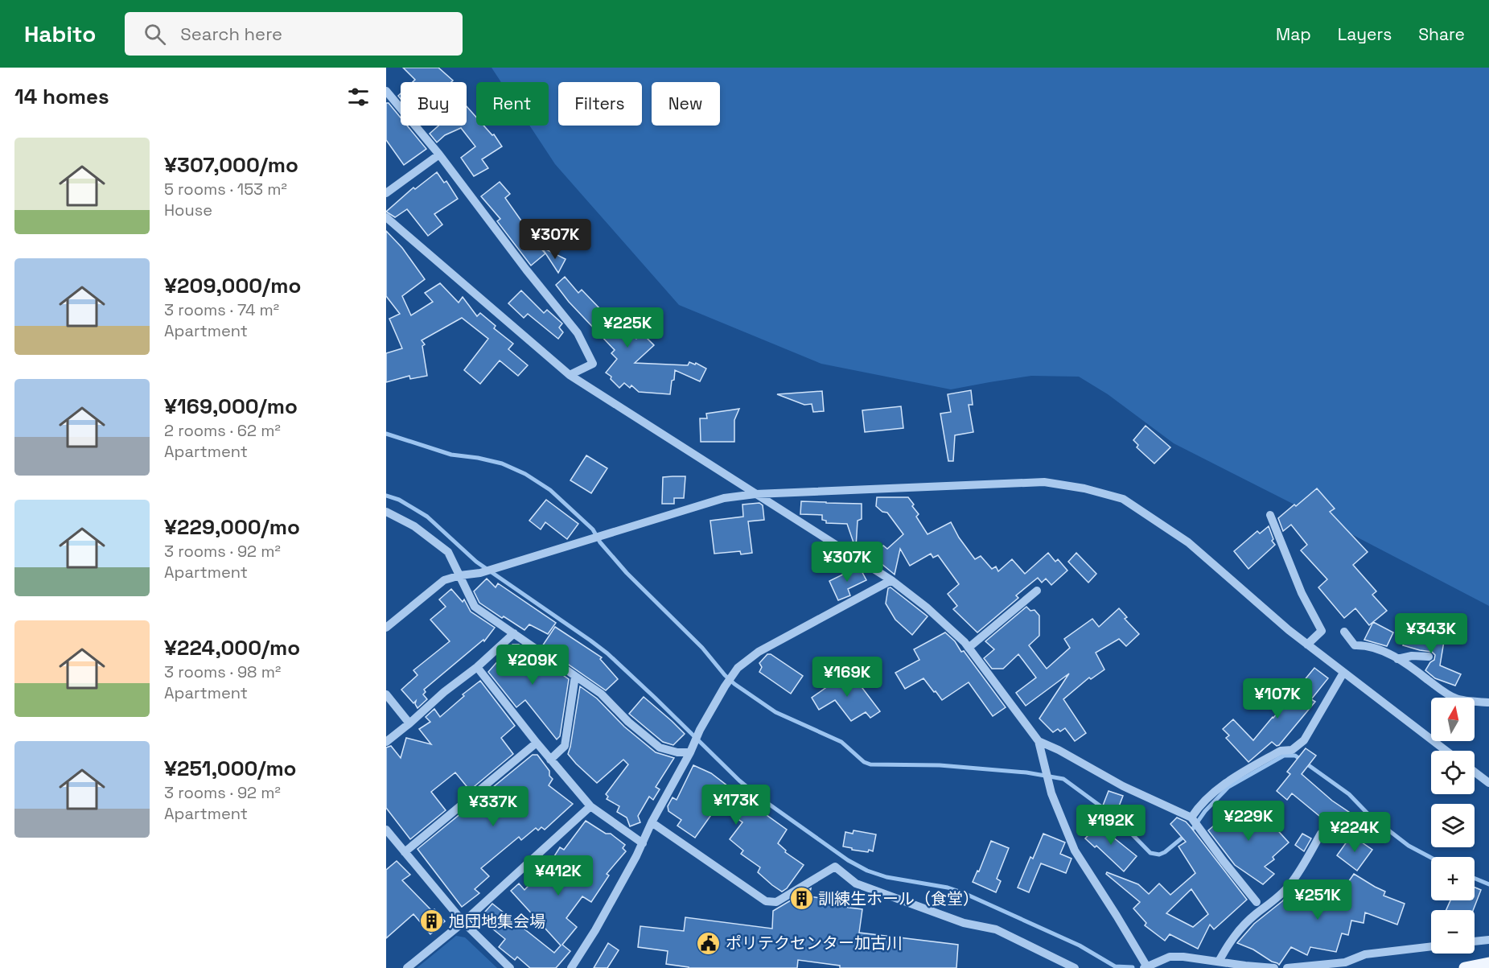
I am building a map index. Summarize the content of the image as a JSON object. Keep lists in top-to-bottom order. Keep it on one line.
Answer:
{"places":{"building":["訓練生ホール（食堂）","旭団地集会場"],"public building":["ポリテクセンター加古川"]},"north":"top","page":{"header":"Habito","search":"Search here","nav":["Map","Layers","Share"],"heading":"14 homes","chip":["Buy","Rent","Filters","New"],"list":[{"name":"¥307,000/mo","note":"5 rooms · 153 m² · House"},{"name":"¥209,000/mo","note":"3 rooms · 74 m² · Apartment"},{"name":"¥169,000/mo","note":"2 rooms · 62 m² · Apartment"},{"name":"¥229,000/mo","note":"3 rooms · 92 m² · Apartment"},{"name":"¥224,000/mo","note":"3 rooms · 98 m² · Apartment"},{"name":"¥251,000/mo","note":"3 rooms · 92 m² · Apartment"}],"price":["¥307K","¥225K","¥307K","¥343K","¥209K","¥169K","¥107K","¥173K","¥337K","¥229K","¥192K","¥224K","¥412K","¥251K"],"map_buttons":["+","−"]}}
